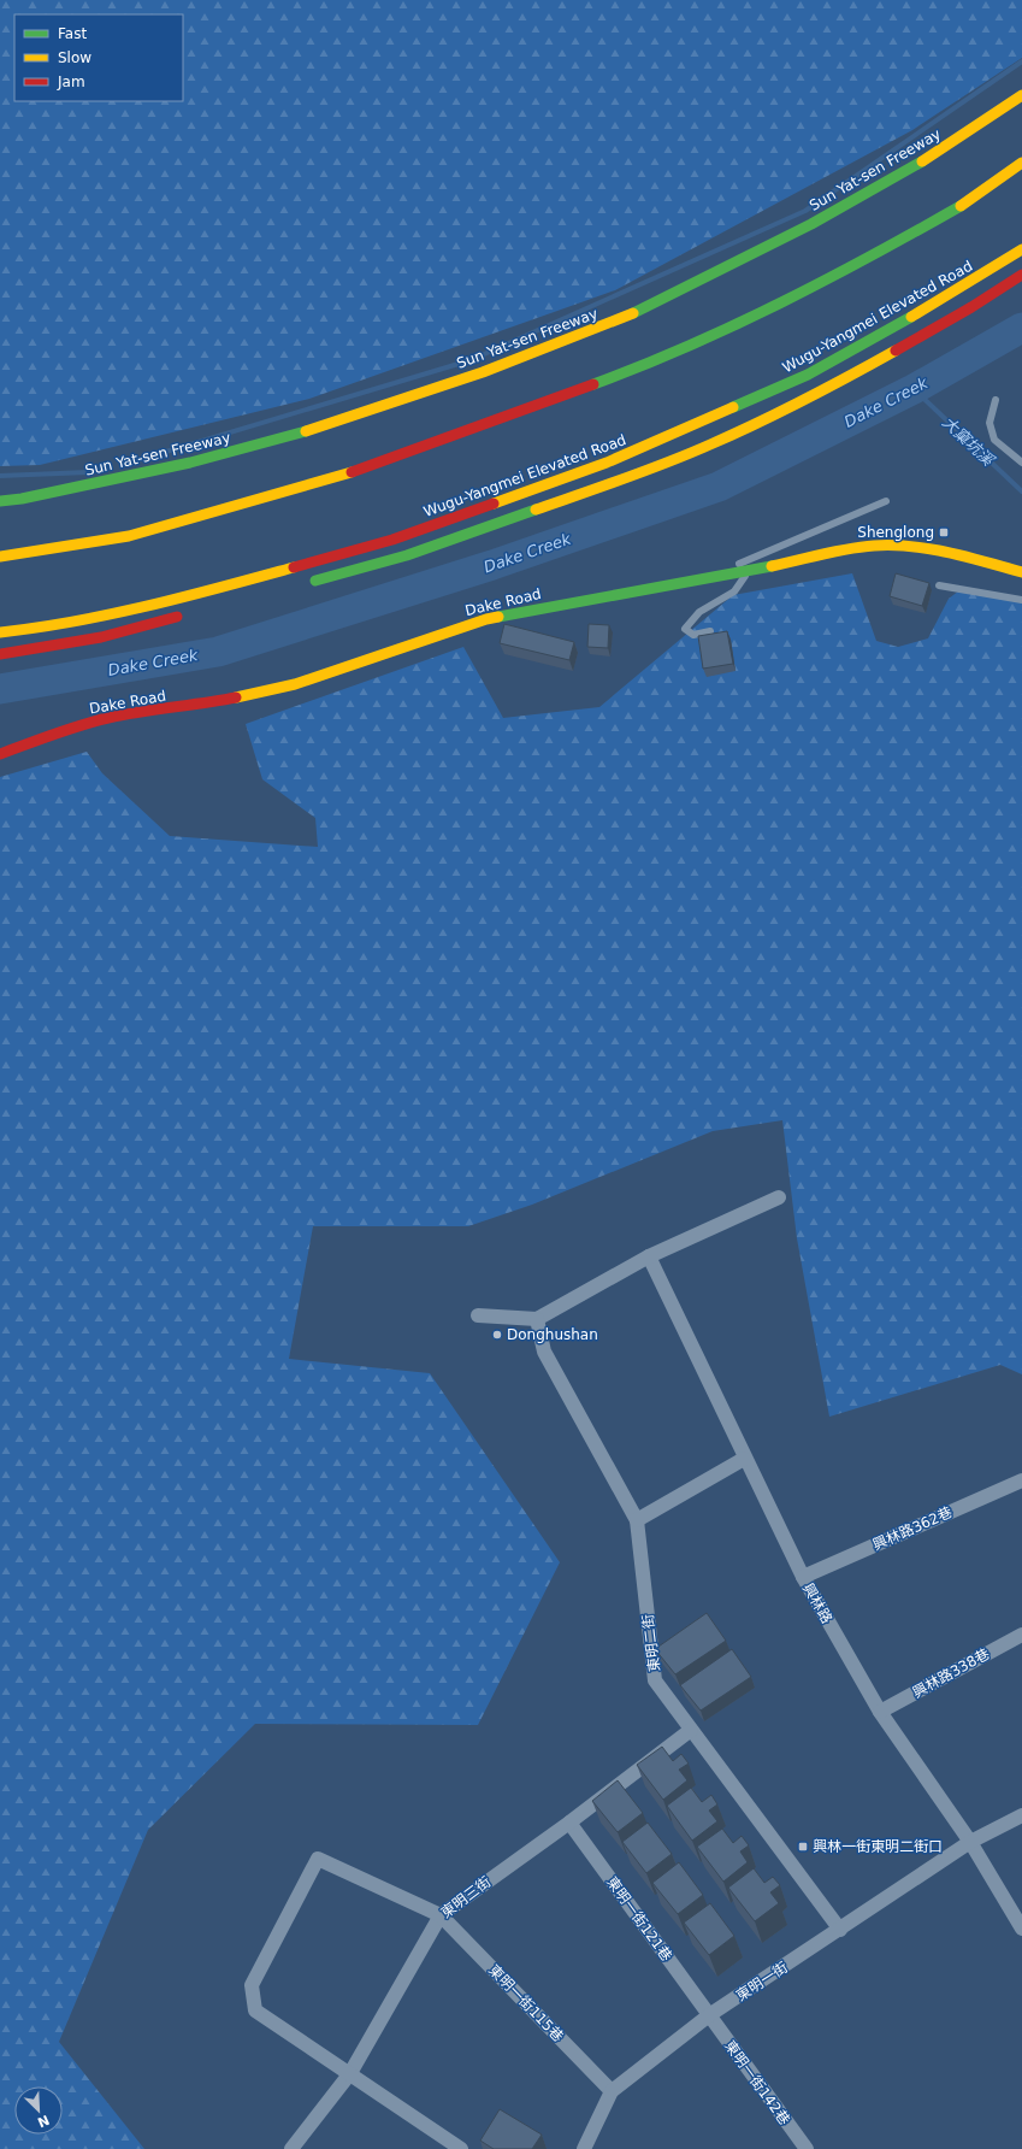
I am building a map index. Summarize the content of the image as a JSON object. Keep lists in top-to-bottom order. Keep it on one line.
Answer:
{"streets":{"main road":["Sun Yat-sen Freeway","Wugu-Yangmei Elevated Road","Dake Road"],"street":["興林路362巷","興林路","東明二街","興林路338巷","東明三街","東明一街121巷","東明一街","東明一街115巷","東明一街142巷"]},"crossings":[["興林路362巷","興林路"],["興林路","興林路338巷"],["興林路","東明一街"],["東明二街","東明三街"],["東明二街","東明一街"],["東明三街","東明一街121巷"],["東明三街","東明一街115巷"],["東明一街121巷","東明一街"],["東明一街121巷","東明一街142巷"],["東明一街","東明一街115巷"],["東明一街","東明一街142巷"]],"water":["Dake Creek","大窠坑溪"],"places":{"transit":["Shenglong","興林一街東明二街口"],"other":["Donghushan"]},"legend":["Fast","Slow","Jam"],"north":"bottom right"}
